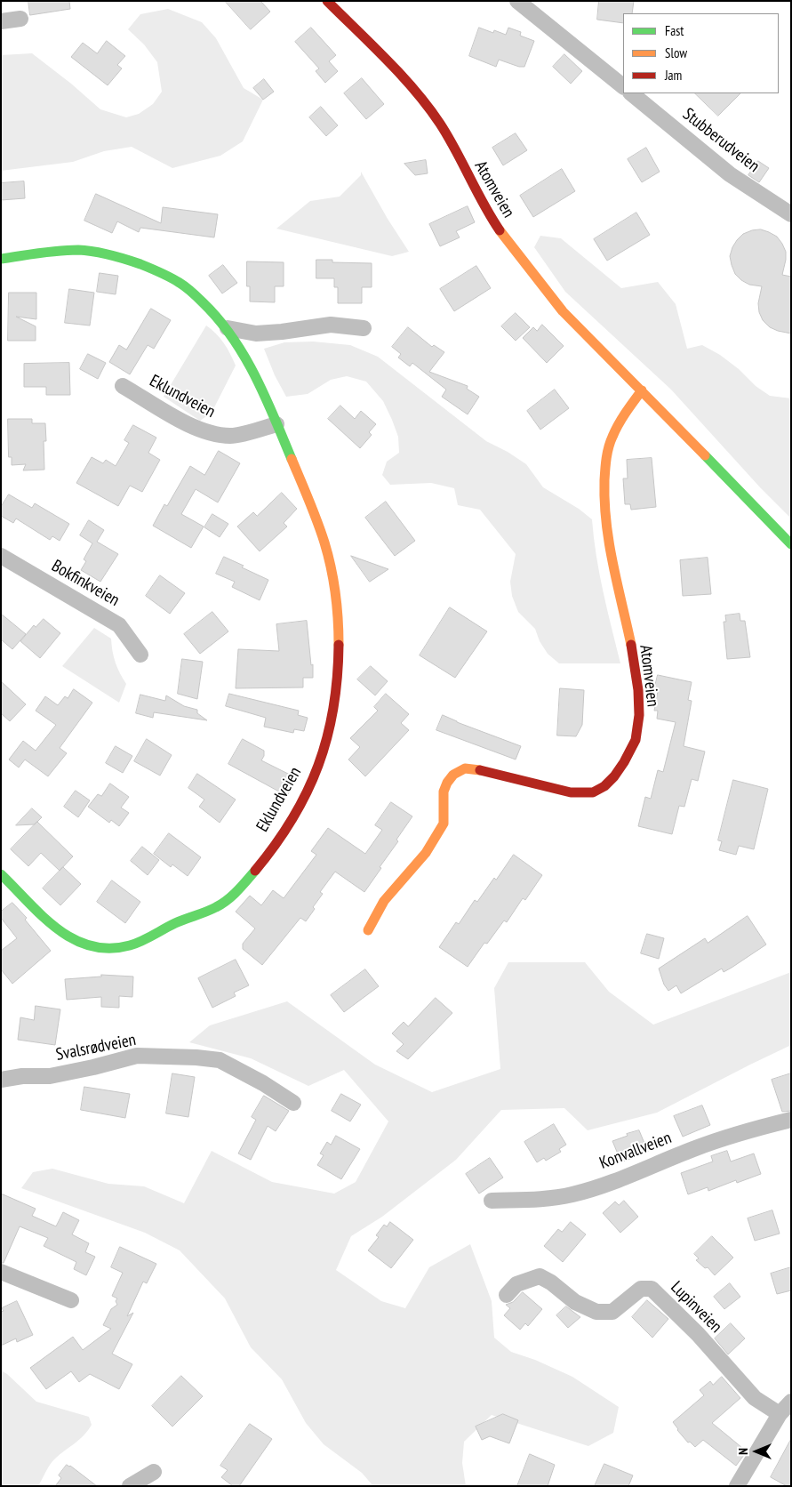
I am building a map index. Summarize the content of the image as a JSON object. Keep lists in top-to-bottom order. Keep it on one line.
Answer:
{"streets":{"street":["Stubberudveien","Atomveien","Eklundveien","Bokfinkveien","Svalsrødveien","Konvallveien","Lupinveien"]},"legend":["Fast","Slow","Jam"],"north":"left"}
